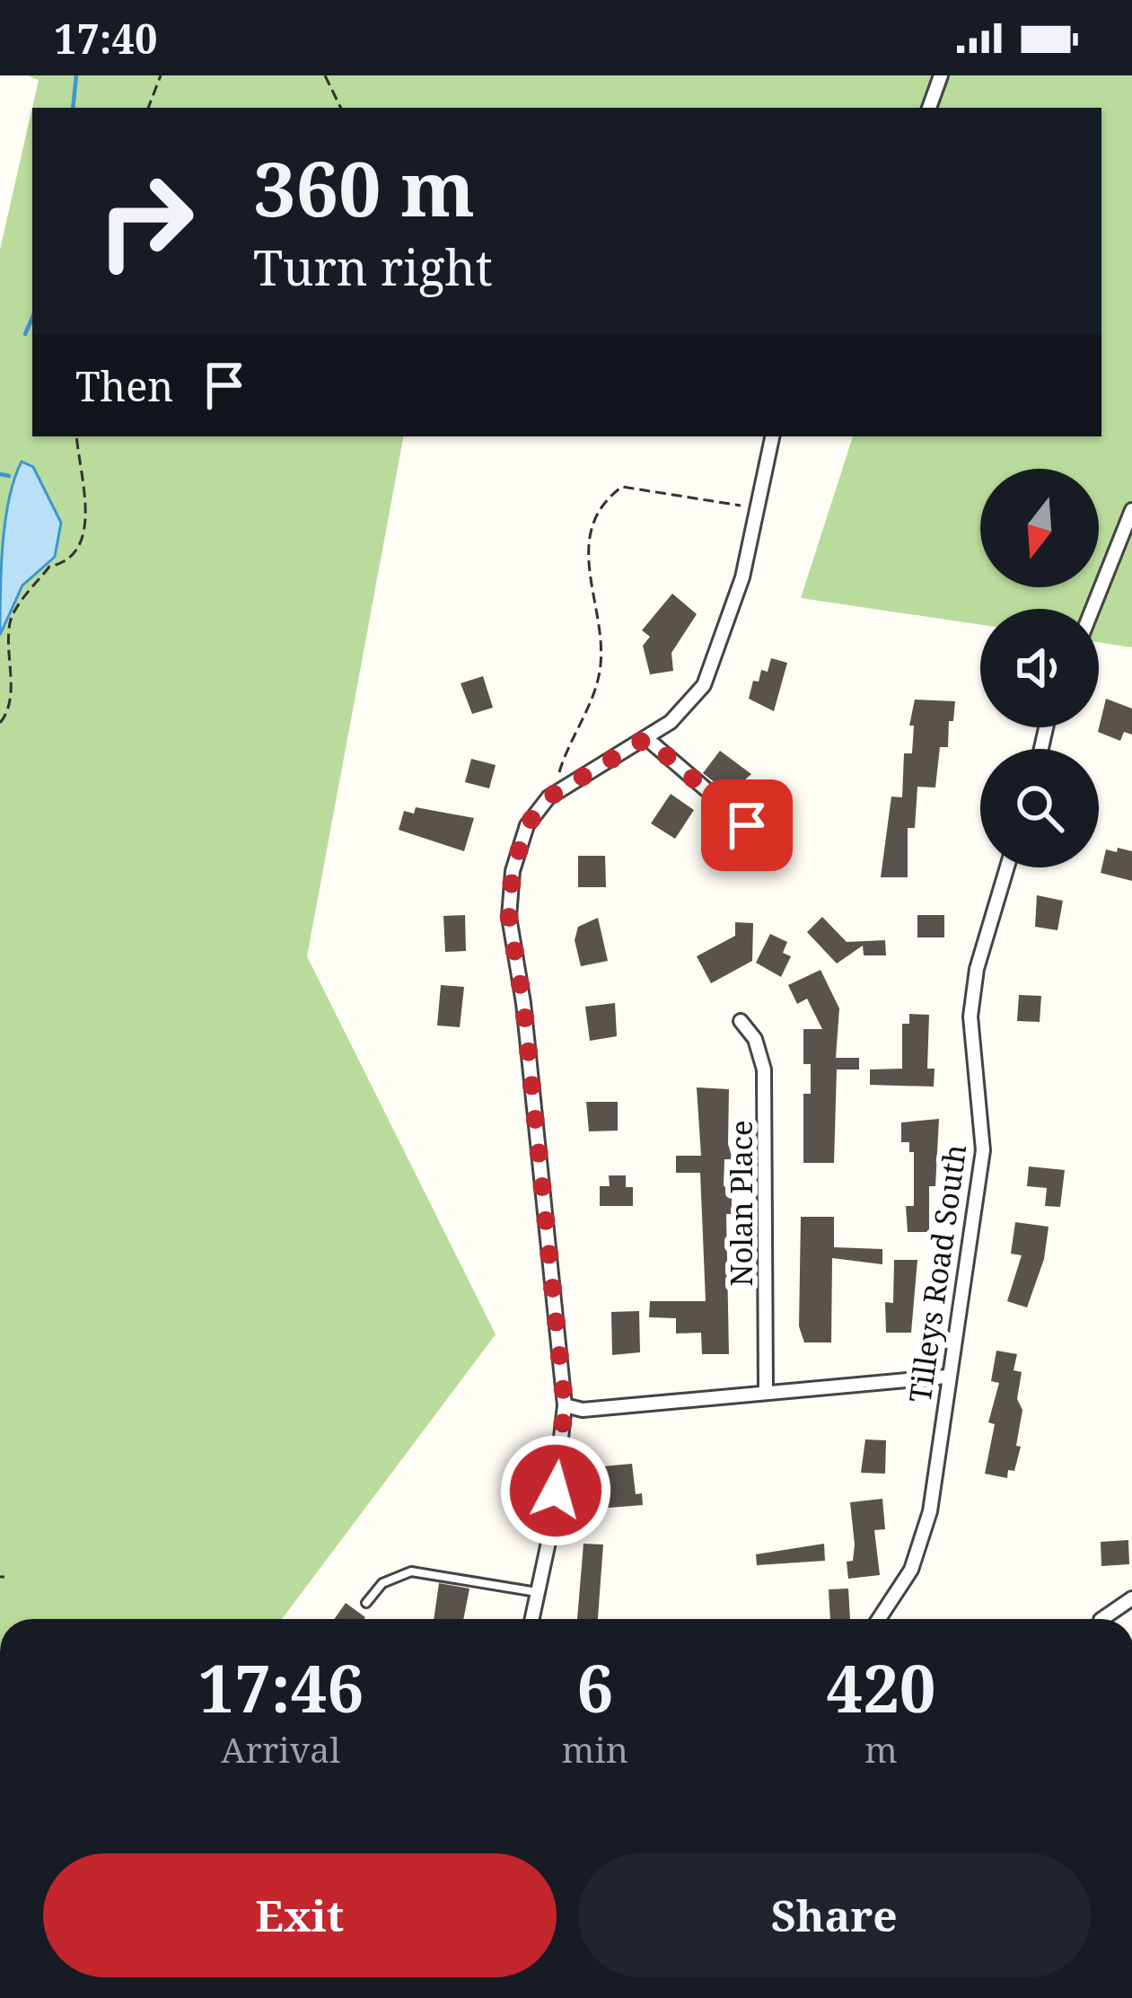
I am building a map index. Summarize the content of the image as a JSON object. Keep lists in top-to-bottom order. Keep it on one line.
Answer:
{"streets":{"street":["Nolan Place","Tilleys Road South"]},"north":"bottom","page":{"status":"17:40","turn":["360 m","Turn right"],"then":"Then","eta":["17:46","Arrival","6","min","420","m"],"buttons":["Exit","Share"]}}
